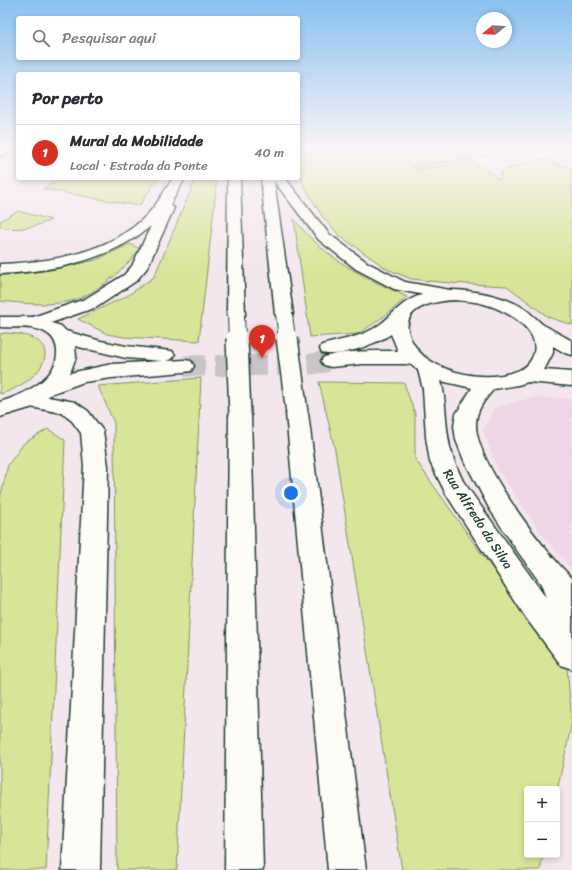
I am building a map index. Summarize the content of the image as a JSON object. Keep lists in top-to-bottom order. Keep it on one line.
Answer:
{"streets":{"main road":["Rua Alfredo da Silva"]},"north":"left","page":{"search":"Pesquisar aqui","heading":"Por perto","list":[{"mark":"1","name":"Mural da Mobilidade","note":"Local · Estrada da Ponte","value":"40 m"}],"pins":"1","map_buttons":["+","−"]}}
